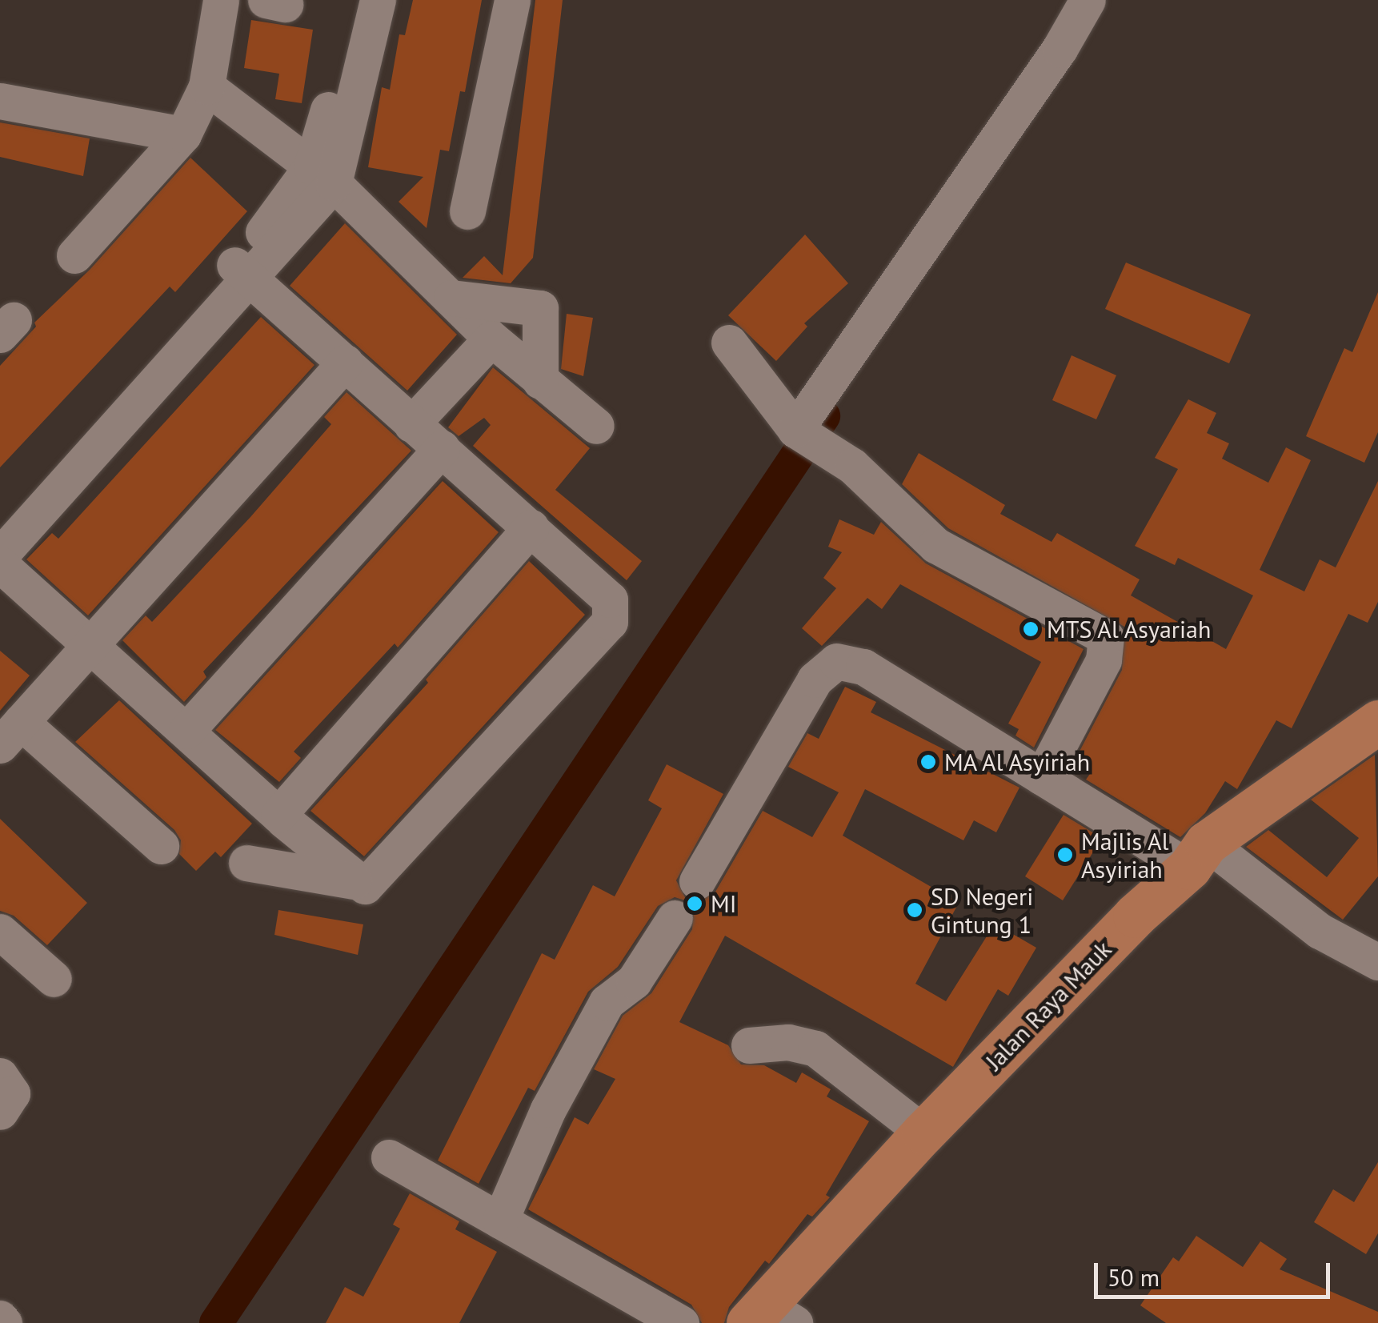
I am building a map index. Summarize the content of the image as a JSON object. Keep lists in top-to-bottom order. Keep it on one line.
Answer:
{"streets":{"main road":["Jalan Raya Mauk"]},"places":["MTS Al Asyariah","MA Al Asyiriah","Majlis Al Asyiriah","MI","SD Negeri Gintung 1"],"scale_bar":"50 m"}
